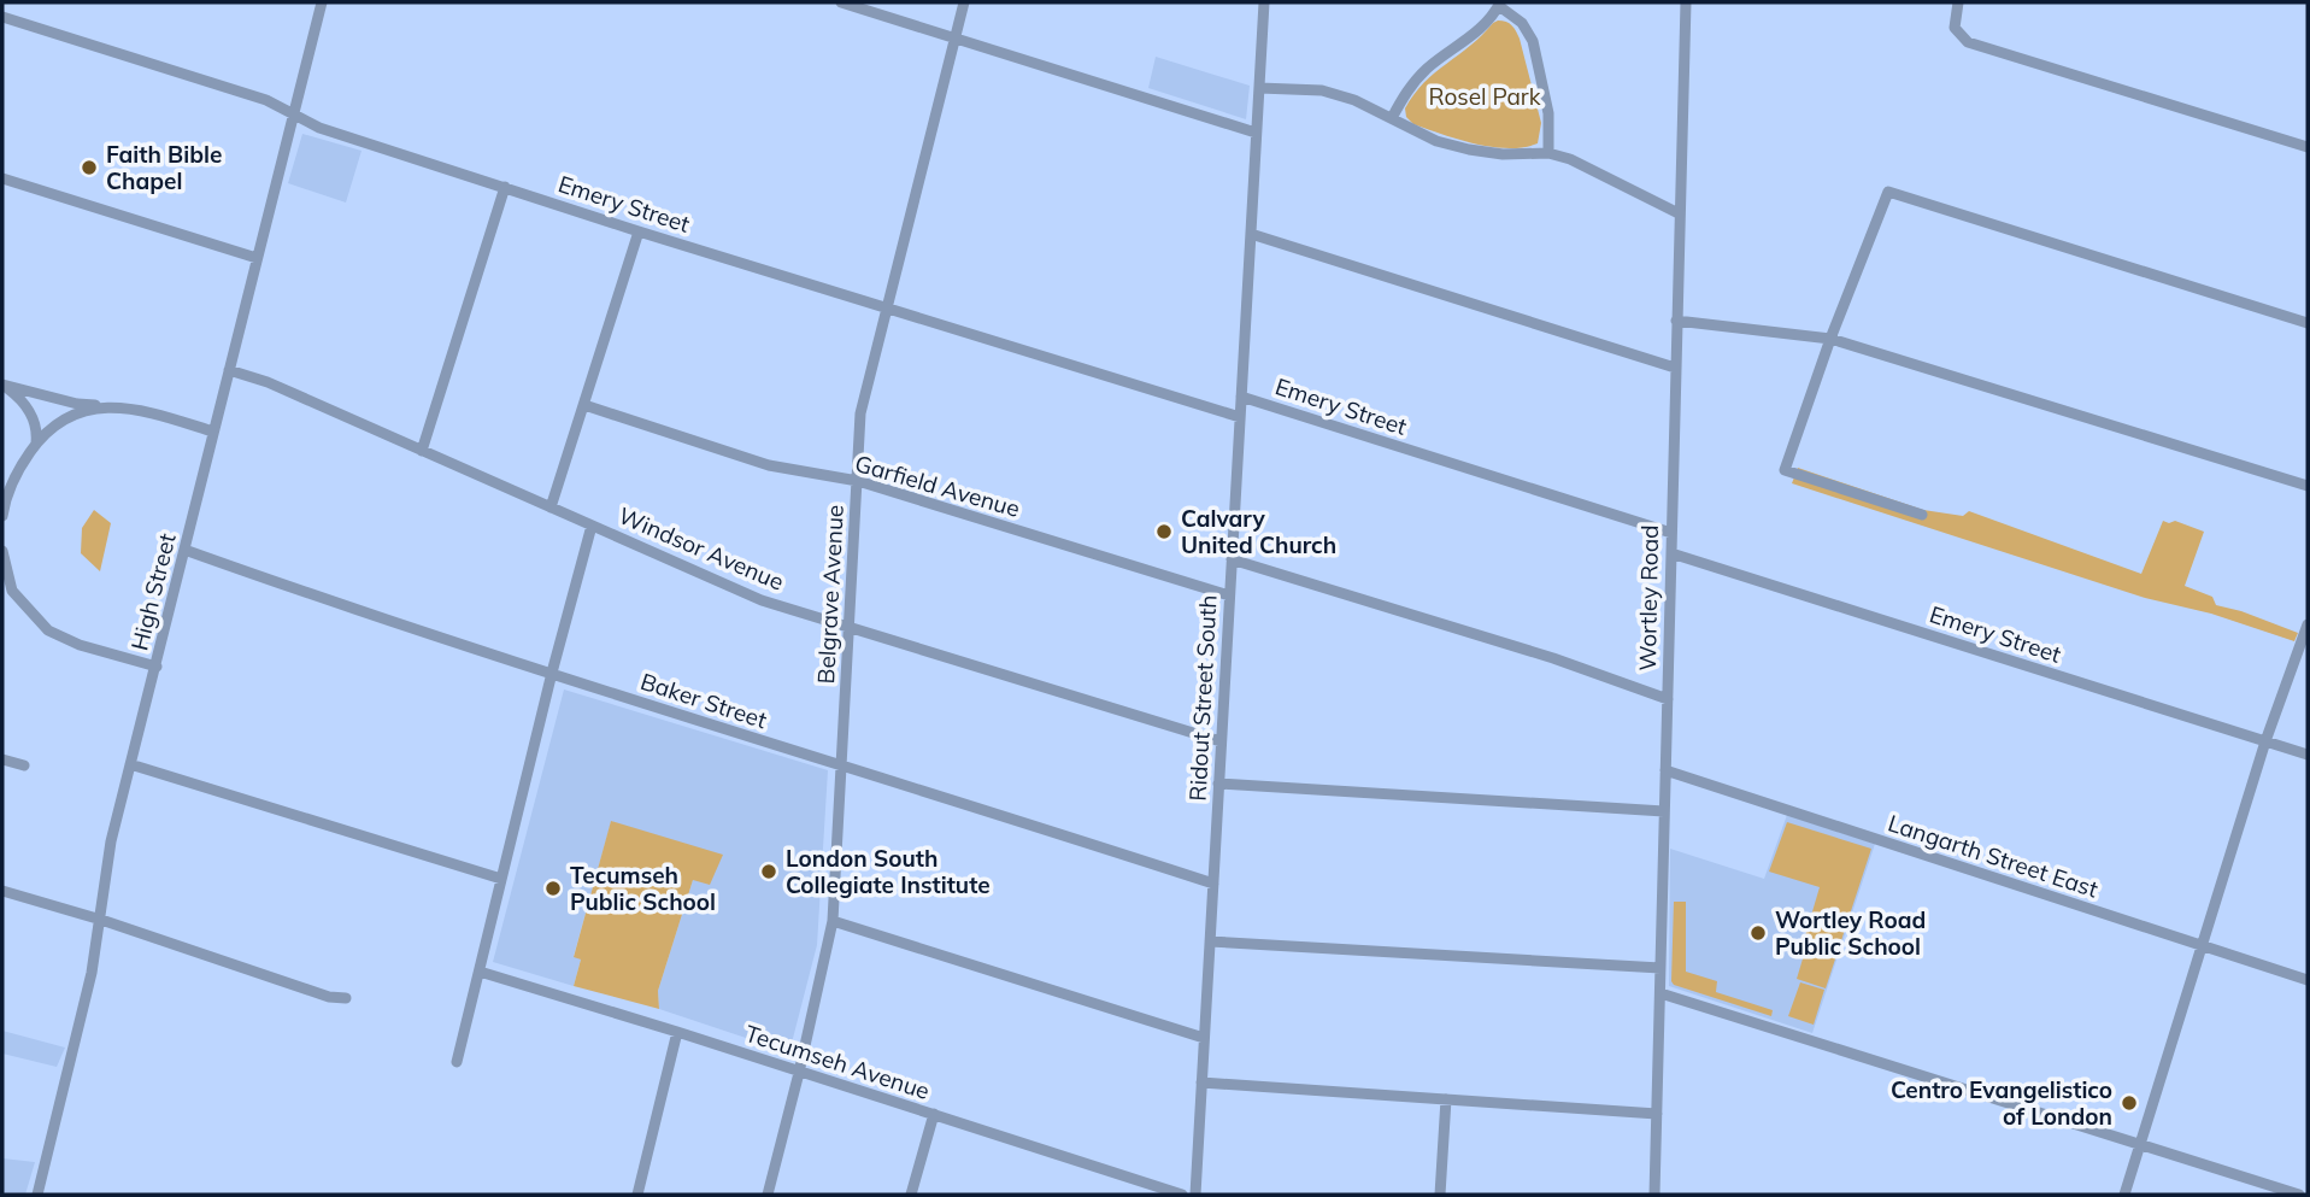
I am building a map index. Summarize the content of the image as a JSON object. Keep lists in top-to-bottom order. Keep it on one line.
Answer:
{"streets":{"street":["Emery Street","Garfield Avenue","Windsor Avenue","High Street","Belgrave Avenue","Wortley Road","Ridout Street South","Baker Street","Langarth Street East","Tecumseh Avenue"]},"crossings":[["Emery Street","High Street"],["Emery Street","Belgrave Avenue"],["Emery Street","Wortley Road"],["Emery Street","Ridout Street South"],["Garfield Avenue","Belgrave Avenue"],["Garfield Avenue","Ridout Street South"],["Windsor Avenue","High Street"],["Windsor Avenue","Belgrave Avenue"],["Windsor Avenue","Ridout Street South"],["High Street","Baker Street"],["Belgrave Avenue","Baker Street"],["Belgrave Avenue","Tecumseh Avenue"],["Wortley Road","Langarth Street East"],["Ridout Street South","Baker Street"]],"parks":["Rosel Park"],"places":["Faith Bible Chapel","Calvary United Church","London South Collegiate Institute","Tecumseh Public School","Wortley Road Public School","Centro Evangelistico of London"]}
